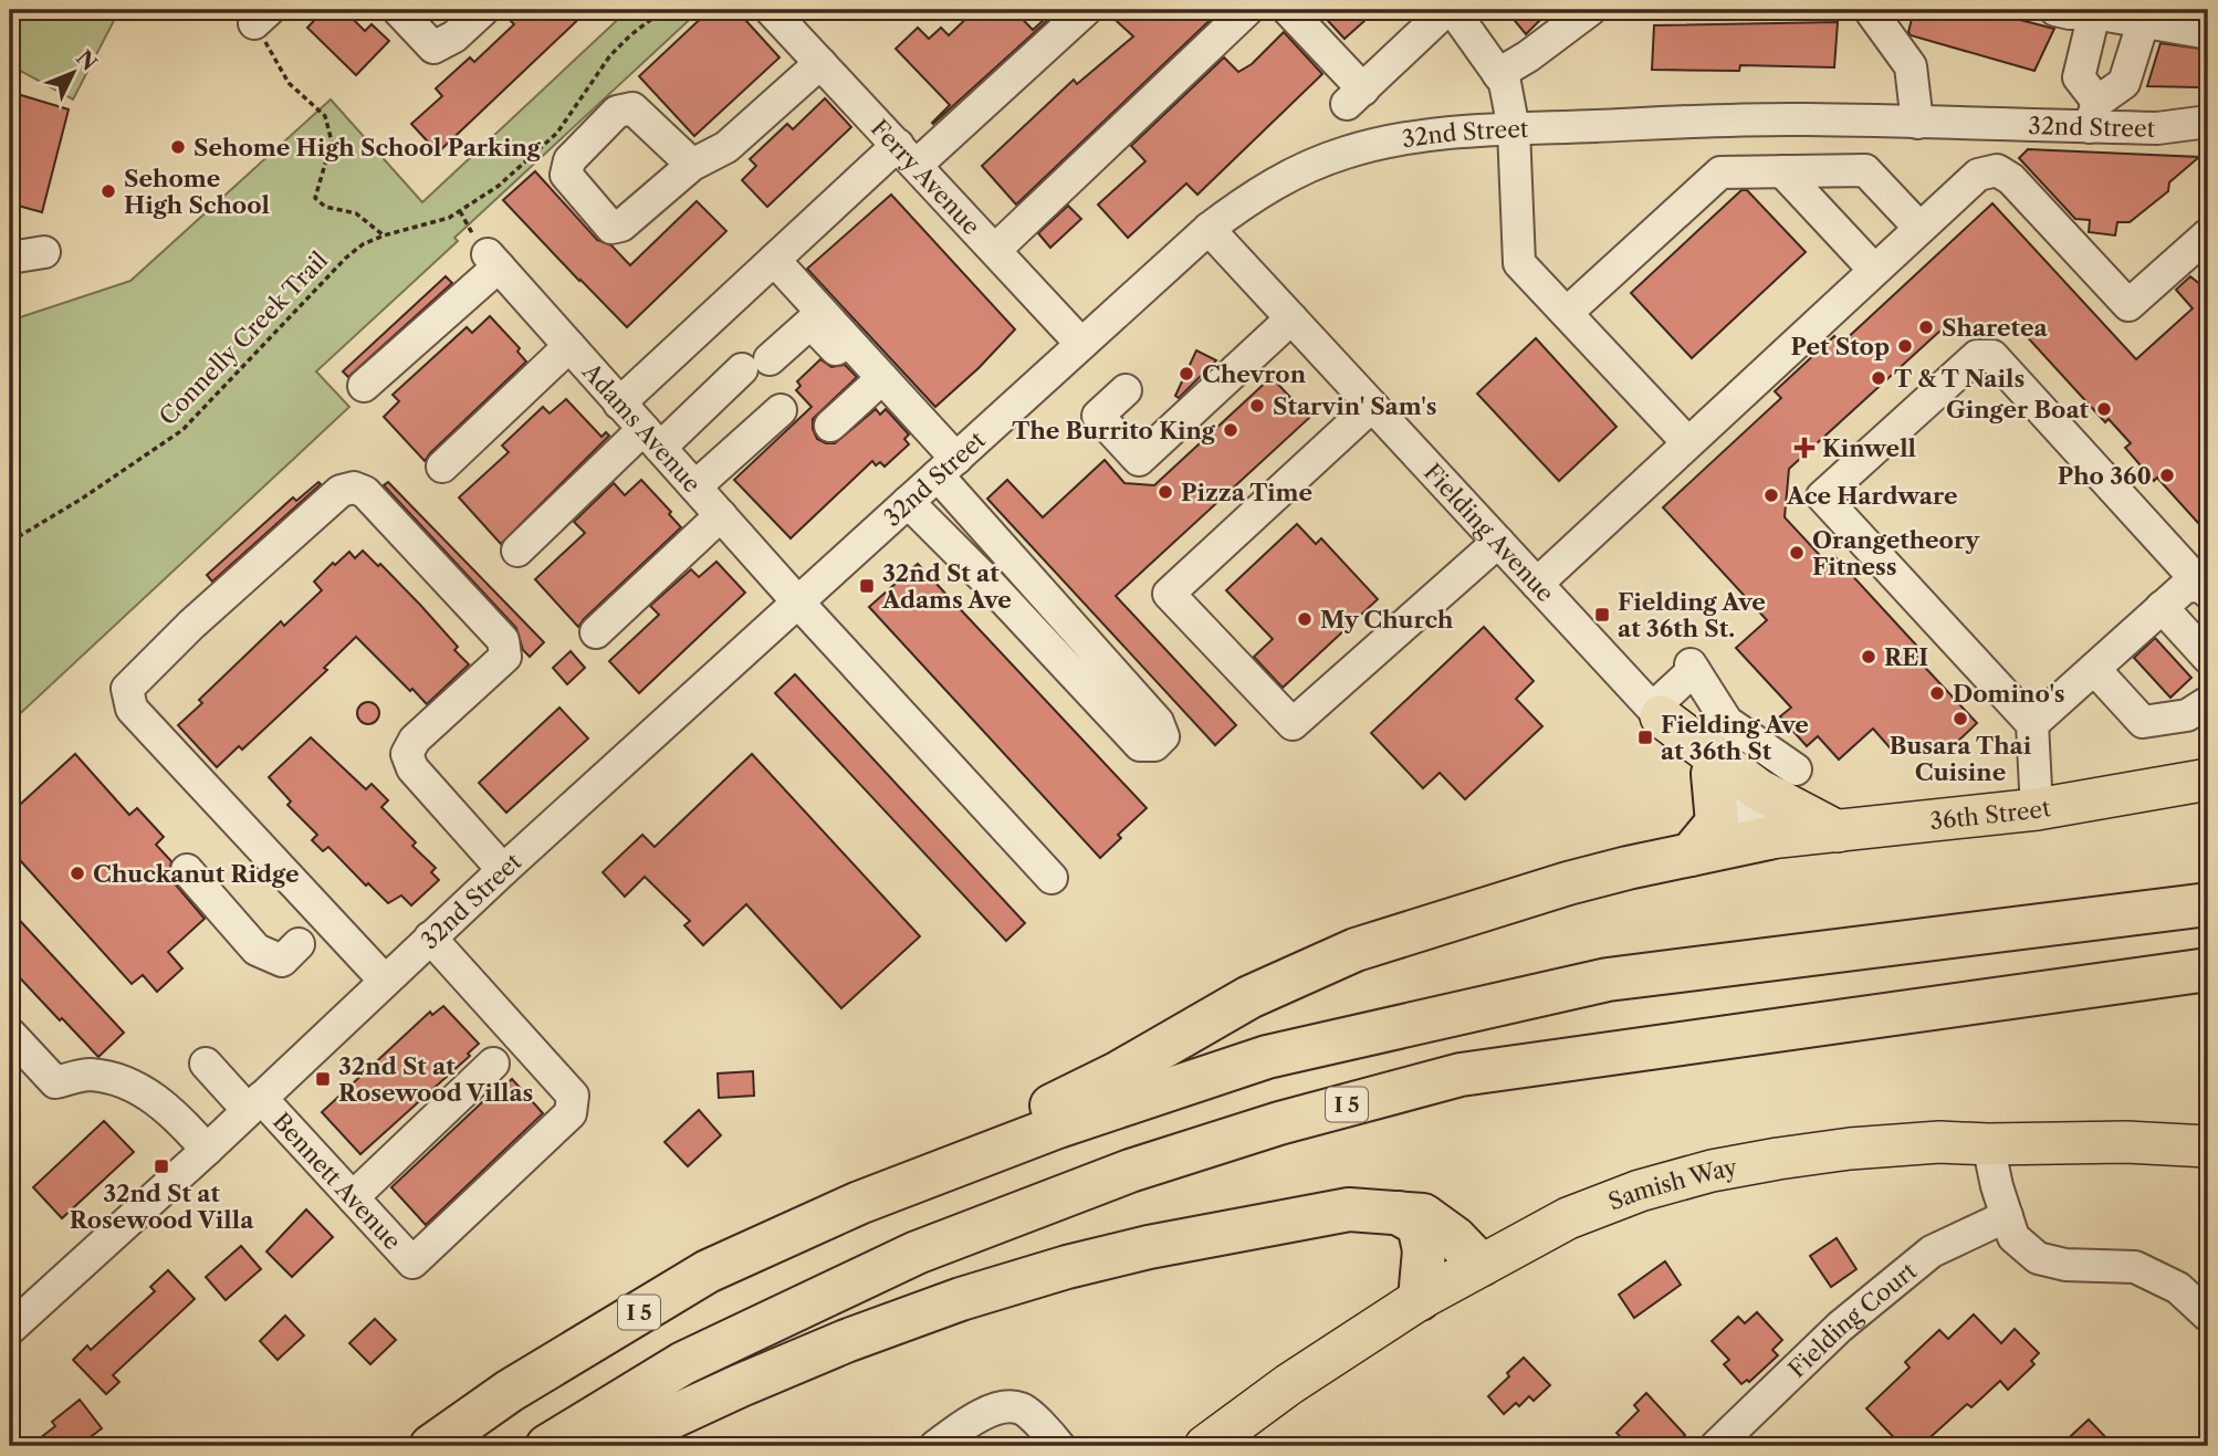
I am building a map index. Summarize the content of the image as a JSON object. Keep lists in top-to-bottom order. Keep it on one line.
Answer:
{"streets":{"highway":["I 5"],"main road":["36th Street","Samish Way"],"street":["32nd Street","Ferry Avenue","Adams Avenue","Fielding Avenue","Bennett Avenue","Fielding Court"],"path":["Connelly Creek Trail"]},"crossings":[["32nd Street","Ferry Avenue"],["32nd Street","Adams Avenue"],["32nd Street","Fielding Avenue"],["32nd Street","Bennett Avenue"],["Fielding Avenue","36th Street"]],"places":{"other":["Sehome High School Parking","Sehome High School","Sharetea","Pet Stop","Chevron","T & T Nails","Starvin' Sam's","Ginger Boat","The Burrito King","Pho 360","Pizza Time","Ace Hardware","Orangetheory Fitness","My Church","REI","Domino's","Busara Thai Cuisine","Chuckanut Ridge"],"health":["Kinwell"],"transit":["32nd St at Adams Ave","Fielding Ave at 36th St.","Fielding Ave at 36th St","32nd St at Rosewood Villas","32nd St at Rosewood Villa"]},"north":"top right"}
